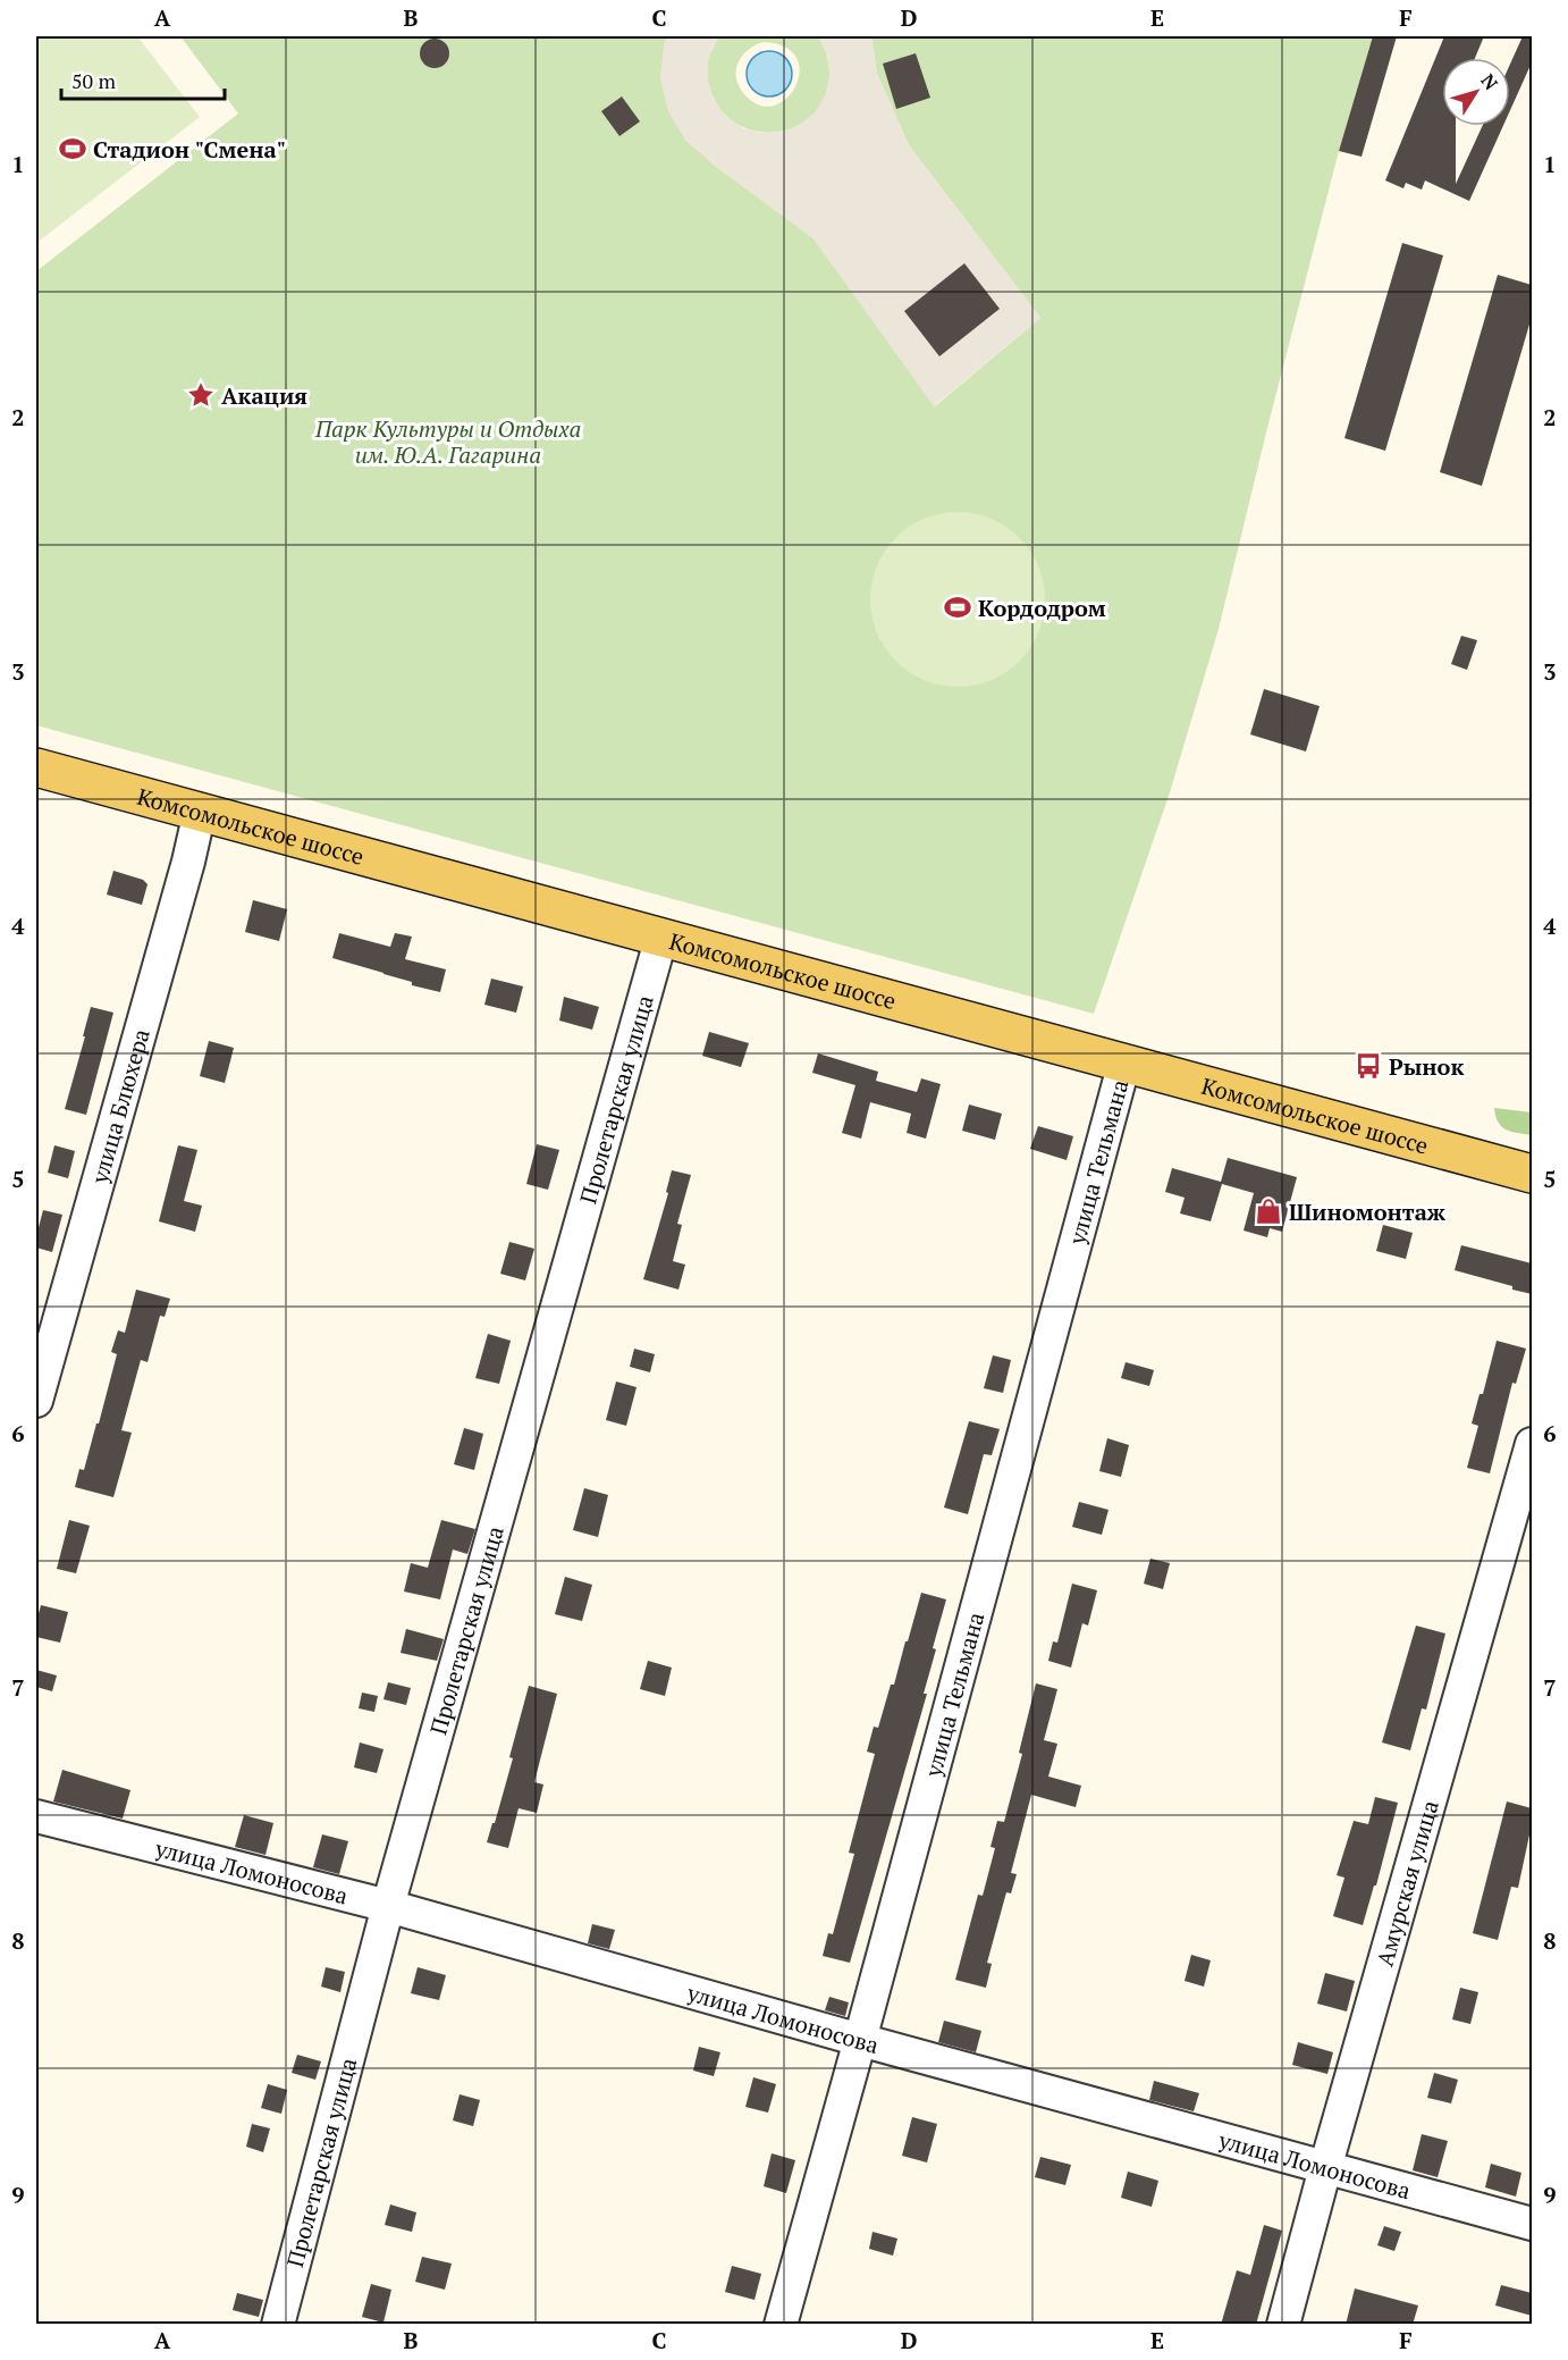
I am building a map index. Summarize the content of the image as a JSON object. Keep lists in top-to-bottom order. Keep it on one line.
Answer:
{"streets":{"main road":["Комсомольское шоссе"],"street":["Пролетарская улица","улица Блюхера","улица Тельмана","улица Ломоносова","Амурская улица"]},"crossings":[["Комсомольское шоссе","Пролетарская улица"],["Комсомольское шоссе","улица Блюхера"],["Комсомольское шоссе","улица Тельмана"],["Пролетарская улица","улица Ломоносова"],["улица Тельмана","улица Ломоносова"],["улица Ломоносова","Амурская улица"]],"parks":["Парк Культуры и Отдыха им. Ю.А. Гагарина"],"places":{"sports":["Стадион \"Смена\"","Кордодром"],"place":["Акация"],"bus stop":["Рынок"],"shop":["Шиномонтаж"]},"scale_bar":"50 m","north":"top right","grid":{"columns":["A","B","C","D","E","F"],"rows":["1","2","3","4","5","6","7","8","9"]}}
